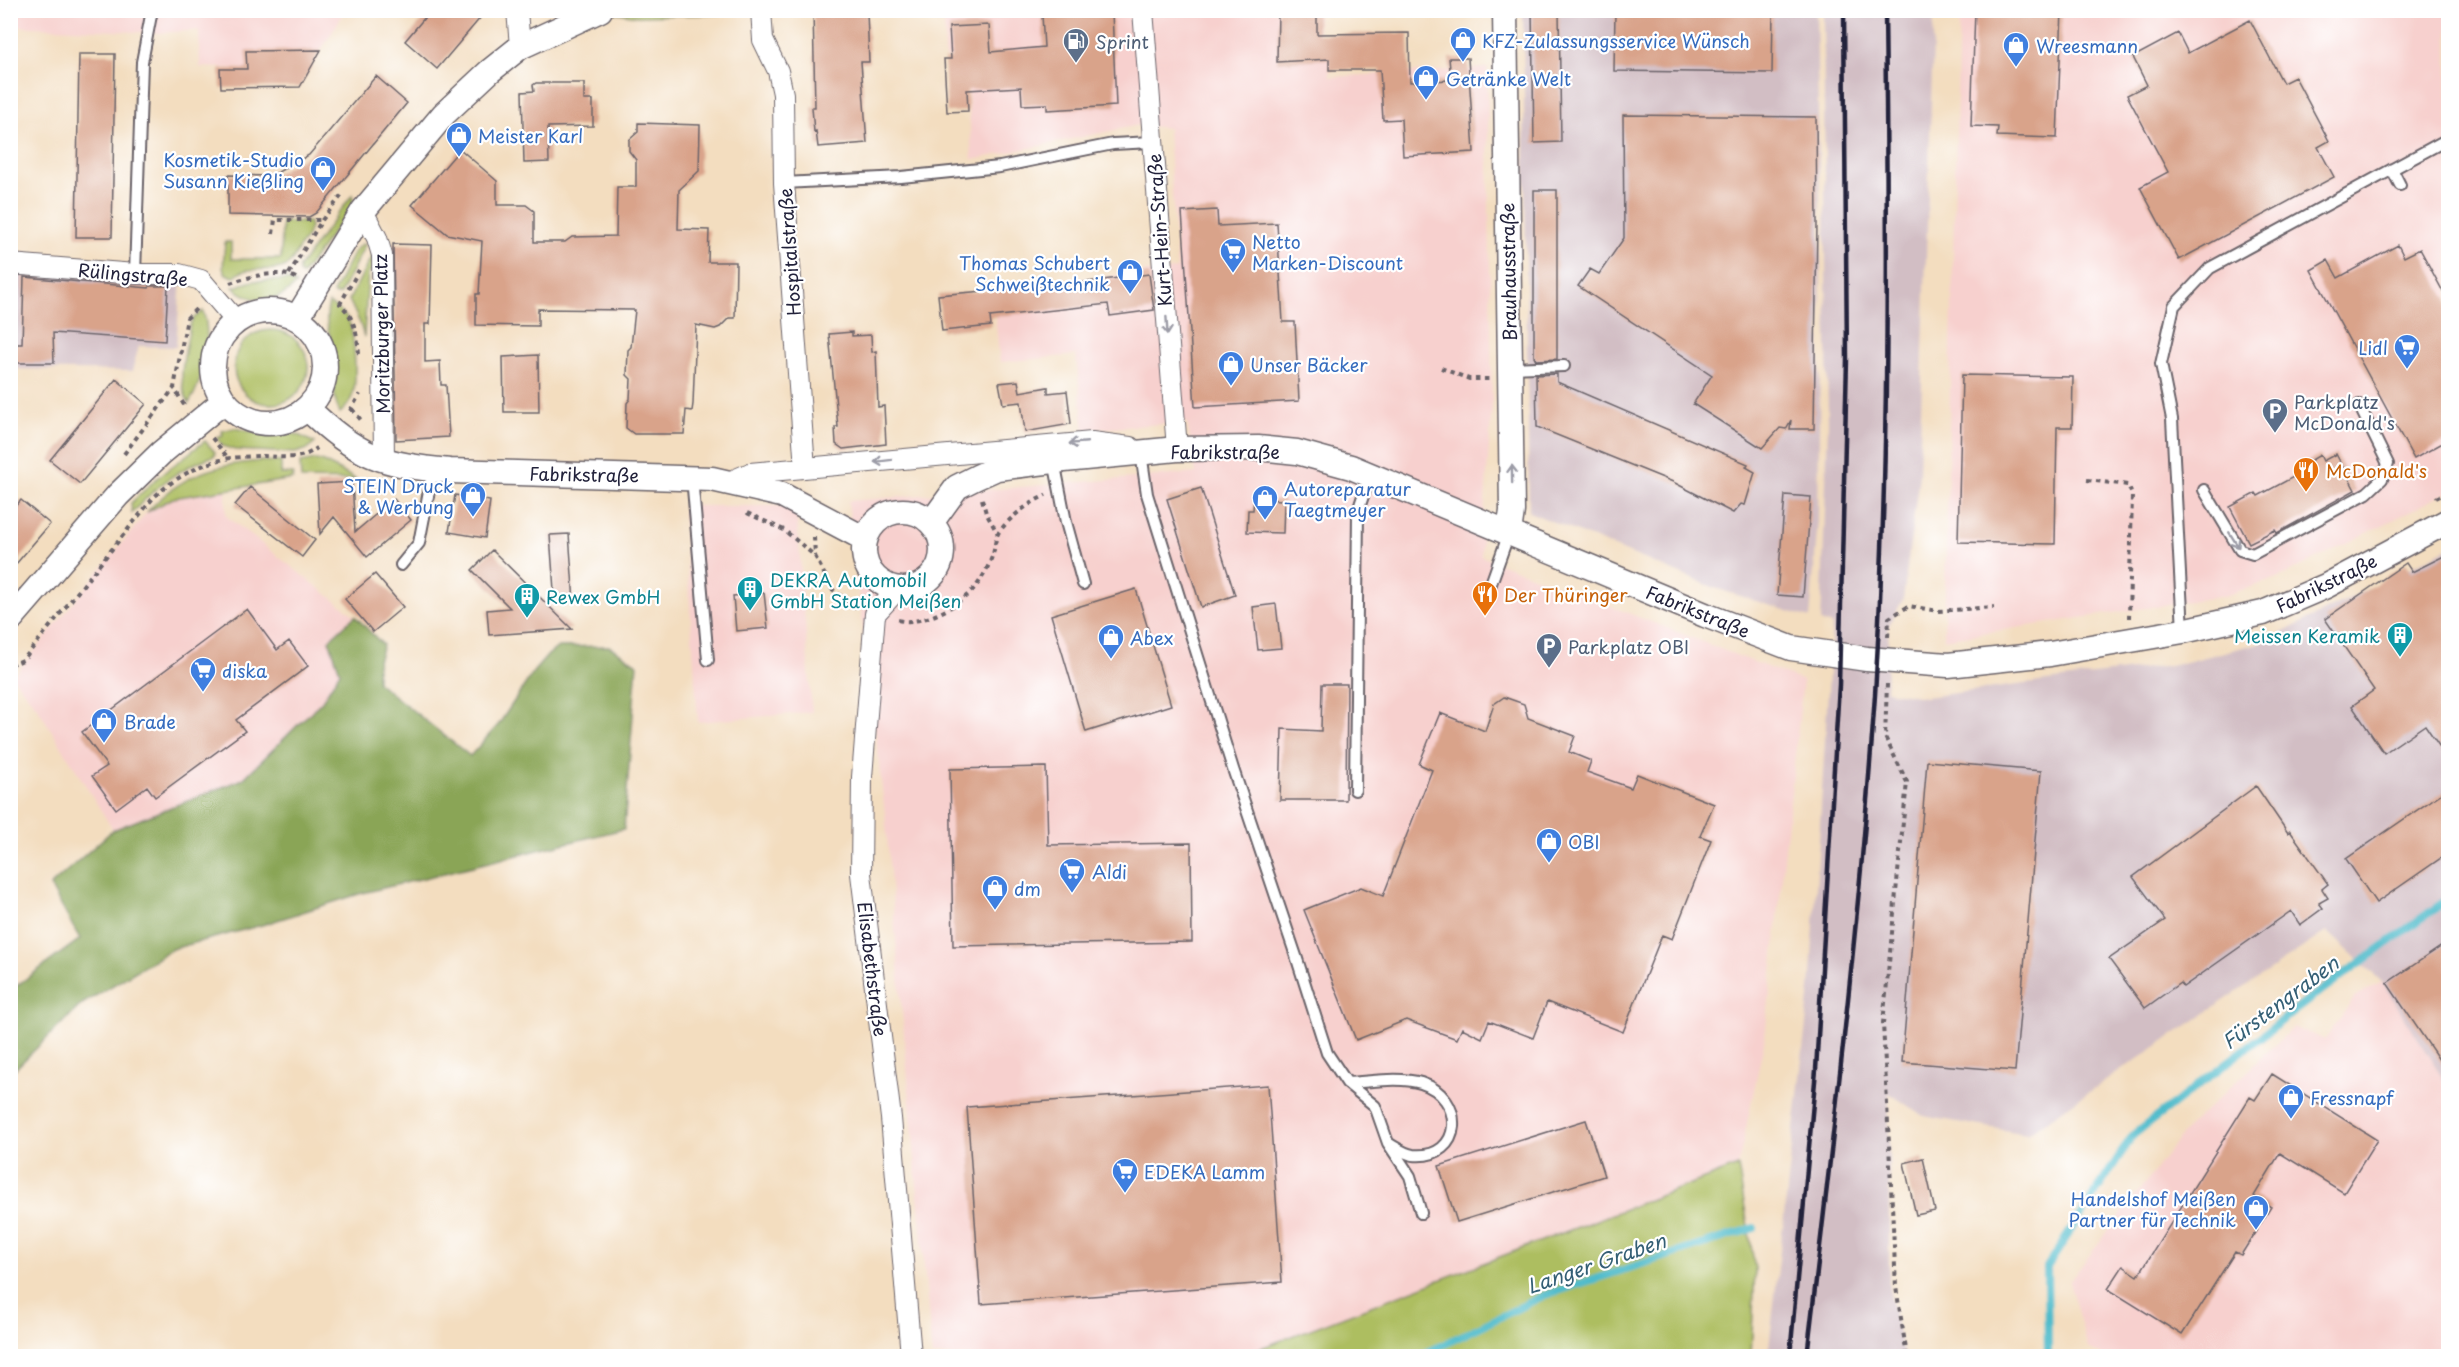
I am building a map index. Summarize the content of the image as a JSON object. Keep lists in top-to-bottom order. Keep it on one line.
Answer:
{"streets":{"street":["Kurt-Hein-Straße","Hospitalstraße","Brauhausstraße","Rülingstraße","Moritzburger Platz","Fabrikstraße","Elisabethstraße"]},"crossings":[["Kurt-Hein-Straße","Fabrikstraße"],["Brauhausstraße","Fabrikstraße"],["Rülingstraße","Fabrikstraße"],["Moritzburger Platz","Fabrikstraße"]],"one_way":["Kurt-Hein-Straße"],"water":["Fürstengraben","Langer Graben"],"places":{"shop":["KFZ-Zulassungsservice Wünsch","Wreesmann","Getränke Welt","Meister Karl","Kosmetik-Studio Susann Kießling","Thomas Schubert Schweißtechnik","Unser Bäcker","STEIN Druck & Werbung","Autoreparatur Taegtmeyer","Abex","Brade","OBI","dm","Fressnapf","Handelshof Meißen Partner für Technik"],"fuel station":["Sprint"],"supermarket":["Netto Marken-Discount","Lidl","diska","Aldi","EDEKA Lamm"],"parking":["Parkplatz McDonald's","Parkplatz OBI"],"restaurant":["McDonald's","Der Thüringer"],"building":["DEKRA Automobil GmbH Station Meißen","Rewex GmbH","Meissen Keramik"]}}
